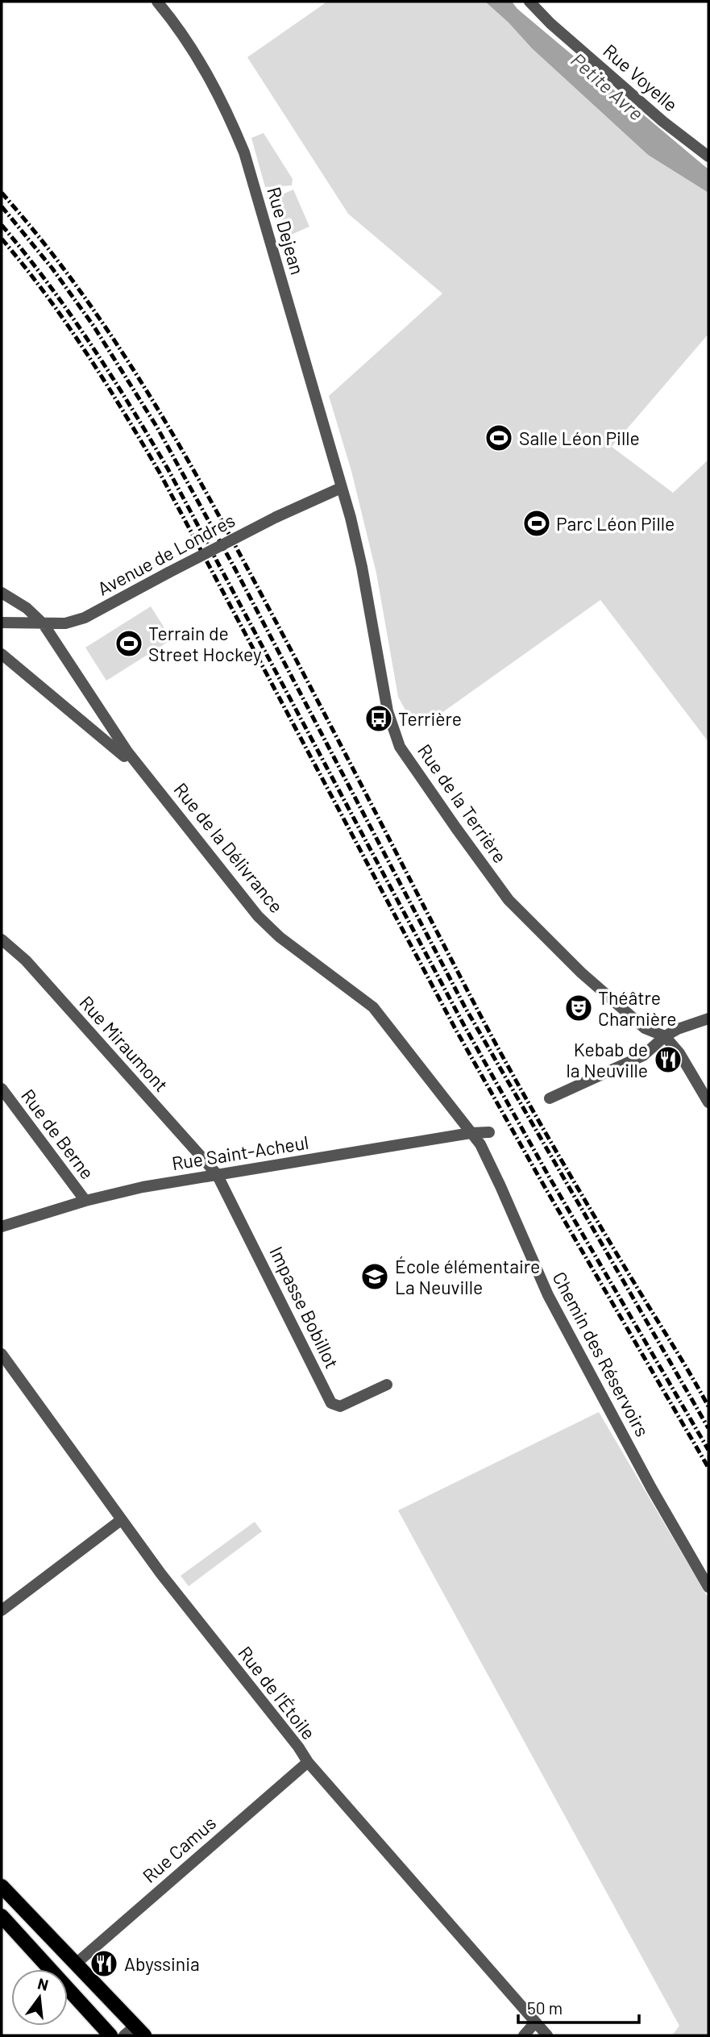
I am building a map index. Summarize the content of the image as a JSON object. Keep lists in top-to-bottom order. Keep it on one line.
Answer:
{"streets":{"street":["Rue Voyelle","Rue Dejean","Avenue de Londres","Rue de la Terrière","Rue de la Délivrance","Rue Miraumont","Rue de Berne","Rue Saint-Acheul","Impasse Bobillot","Chemin des Réservoirs","Rue de l'Étoile","Rue Camus"]},"crossings":[["Rue Dejean","Avenue de Londres"],["Rue Dejean","Rue de la Terrière"],["Avenue de Londres","Rue de la Terrière"],["Avenue de Londres","Rue de la Délivrance"],["Rue de la Délivrance","Rue Saint-Acheul"],["Rue de la Délivrance","Chemin des Réservoirs"],["Rue Miraumont","Rue Saint-Acheul"],["Rue Miraumont","Impasse Bobillot"],["Rue de Berne","Rue Saint-Acheul"],["Rue Saint-Acheul","Impasse Bobillot"],["Rue Saint-Acheul","Chemin des Réservoirs"],["Rue de l'Étoile","Rue Camus"]],"water":["Petite Avre"],"places":{"sports":["Salle Léon Pille","Parc Léon Pille","Terrain de Street Hockey"],"bus stop":["Terrière"],"theatre":["Théâtre Charnière"],"restaurant":["Kebab de la Neuville","Abyssinia"],"school or university":["École élémentaire La Neuville"]},"scale_bar":"50 m","north":"top"}
